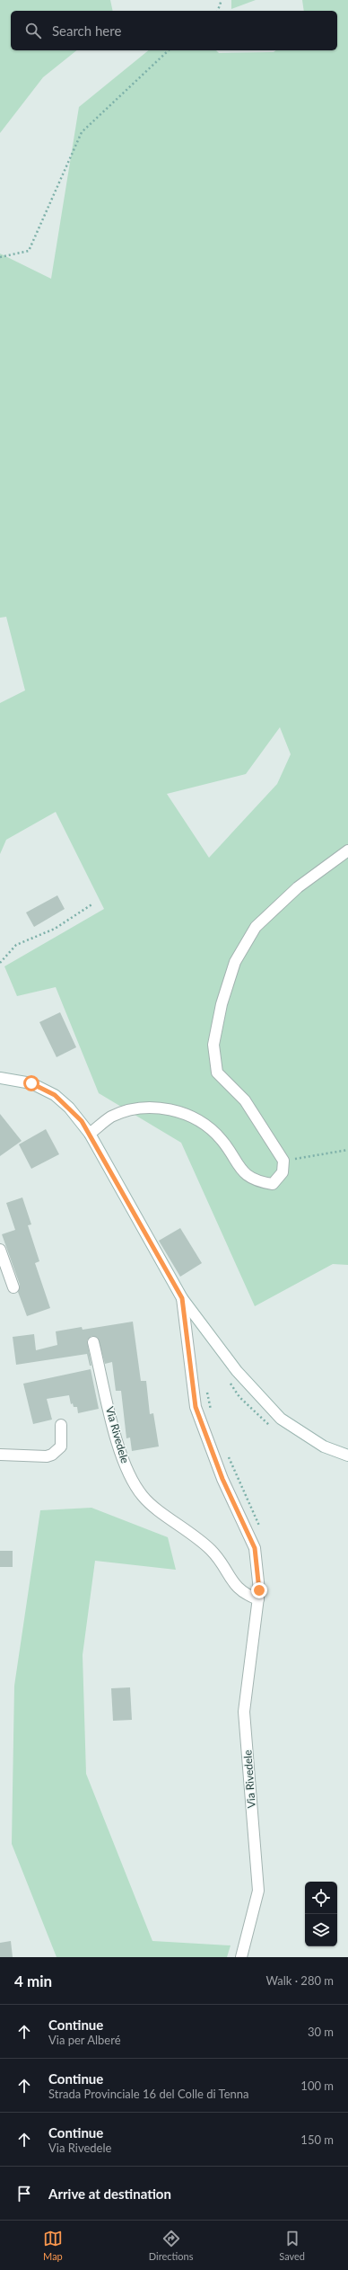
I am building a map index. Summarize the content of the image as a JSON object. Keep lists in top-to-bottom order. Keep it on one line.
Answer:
{"streets":{"street":["Via Rivedele"]},"page":{"search":"Search here","heading":["4 min","Walk · 280 m"],"list":[["Continue","Via per Alberé","30 m"],["Continue","Strada Provinciale 16 del Colle di Tenna","100 m"],["Continue","Via Rivedele","150 m"],"Arrive at destination"],"nav":["Map","Directions","Saved"]}}
